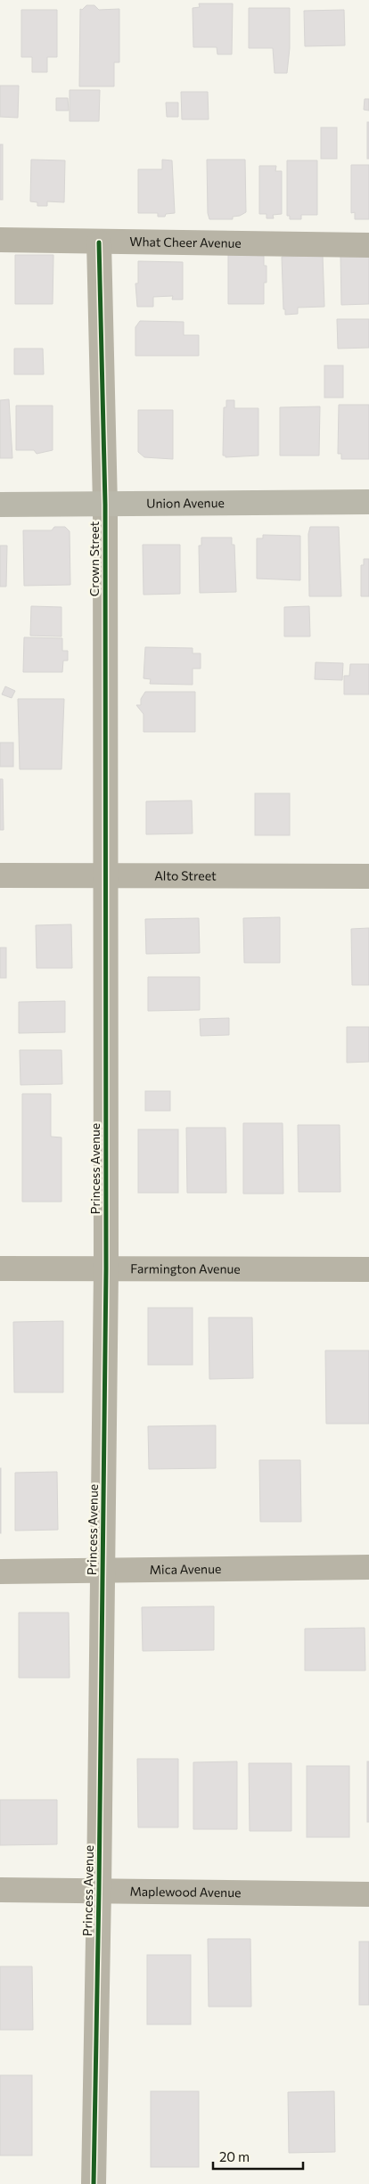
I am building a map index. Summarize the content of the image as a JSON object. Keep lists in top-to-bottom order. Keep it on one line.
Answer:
{"streets":{"main road":["Union Avenue"],"street":["What Cheer Avenue","Crown Street","Alto Street","Princess Avenue","Farmington Avenue","Mica Avenue","Maplewood Avenue"]},"crossings":[["What Cheer Avenue","Crown Street"],["Union Avenue","Crown Street"],["Crown Street","Alto Street"],["Crown Street","Princess Avenue"],["Alto Street","Princess Avenue"],["Princess Avenue","Farmington Avenue"],["Princess Avenue","Mica Avenue"],["Princess Avenue","Maplewood Avenue"]],"scale_bar":"20 m"}
